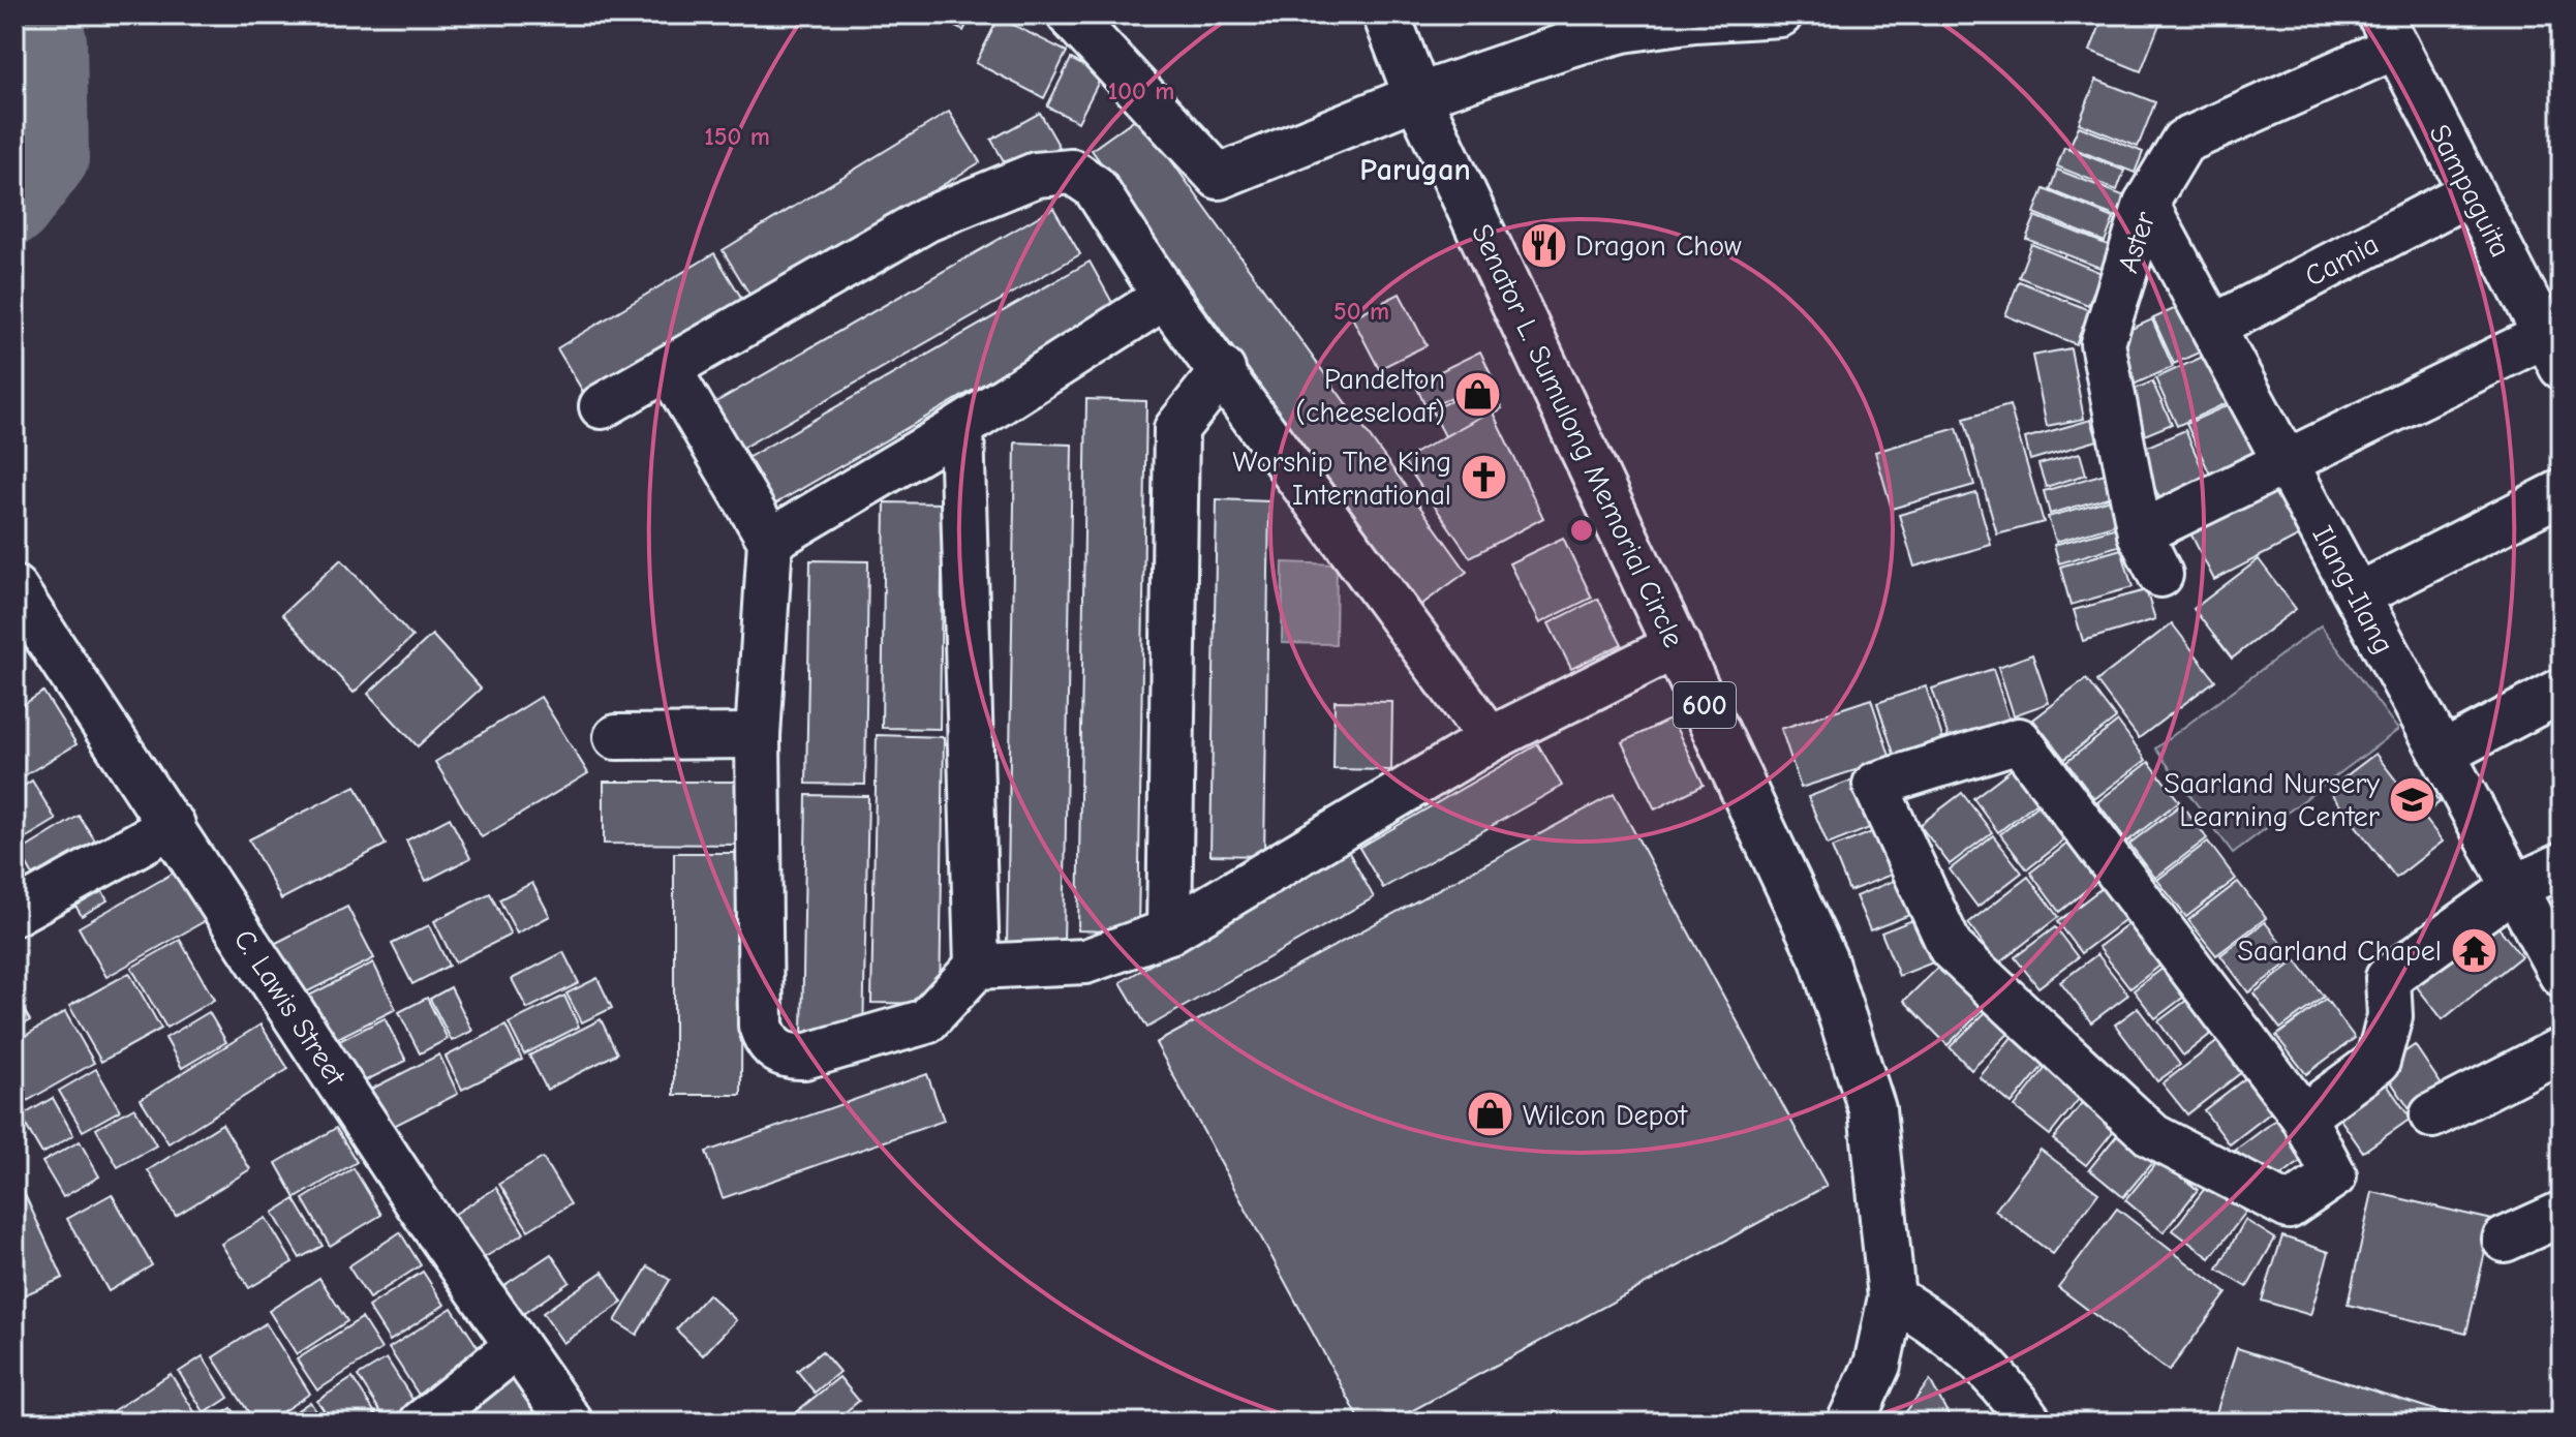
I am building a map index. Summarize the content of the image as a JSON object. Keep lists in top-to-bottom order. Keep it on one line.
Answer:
{"streets":{"main road":["Senator L. Sumulong Memorial Circle","600"],"street":["Sampaguita","Aster","Camia","Ilang-Ilang","C. Lawis Street"]},"crossings":[["Sampaguita","Aster"],["Sampaguita","Camia"],["Aster","Ilang-Ilang"],["Camia","Ilang-Ilang"]],"districts":["Parugan"],"places":{"restaurant":["Dragon Chow"],"shop":["Pandelton (cheeseloaf)","Wilcon Depot"],"church":["Worship The King International"],"school or university":["Saarland Nursery Learning Center"],"temple":["Saarland Chapel"]},"rings":["100 m","150 m","50 m"]}
